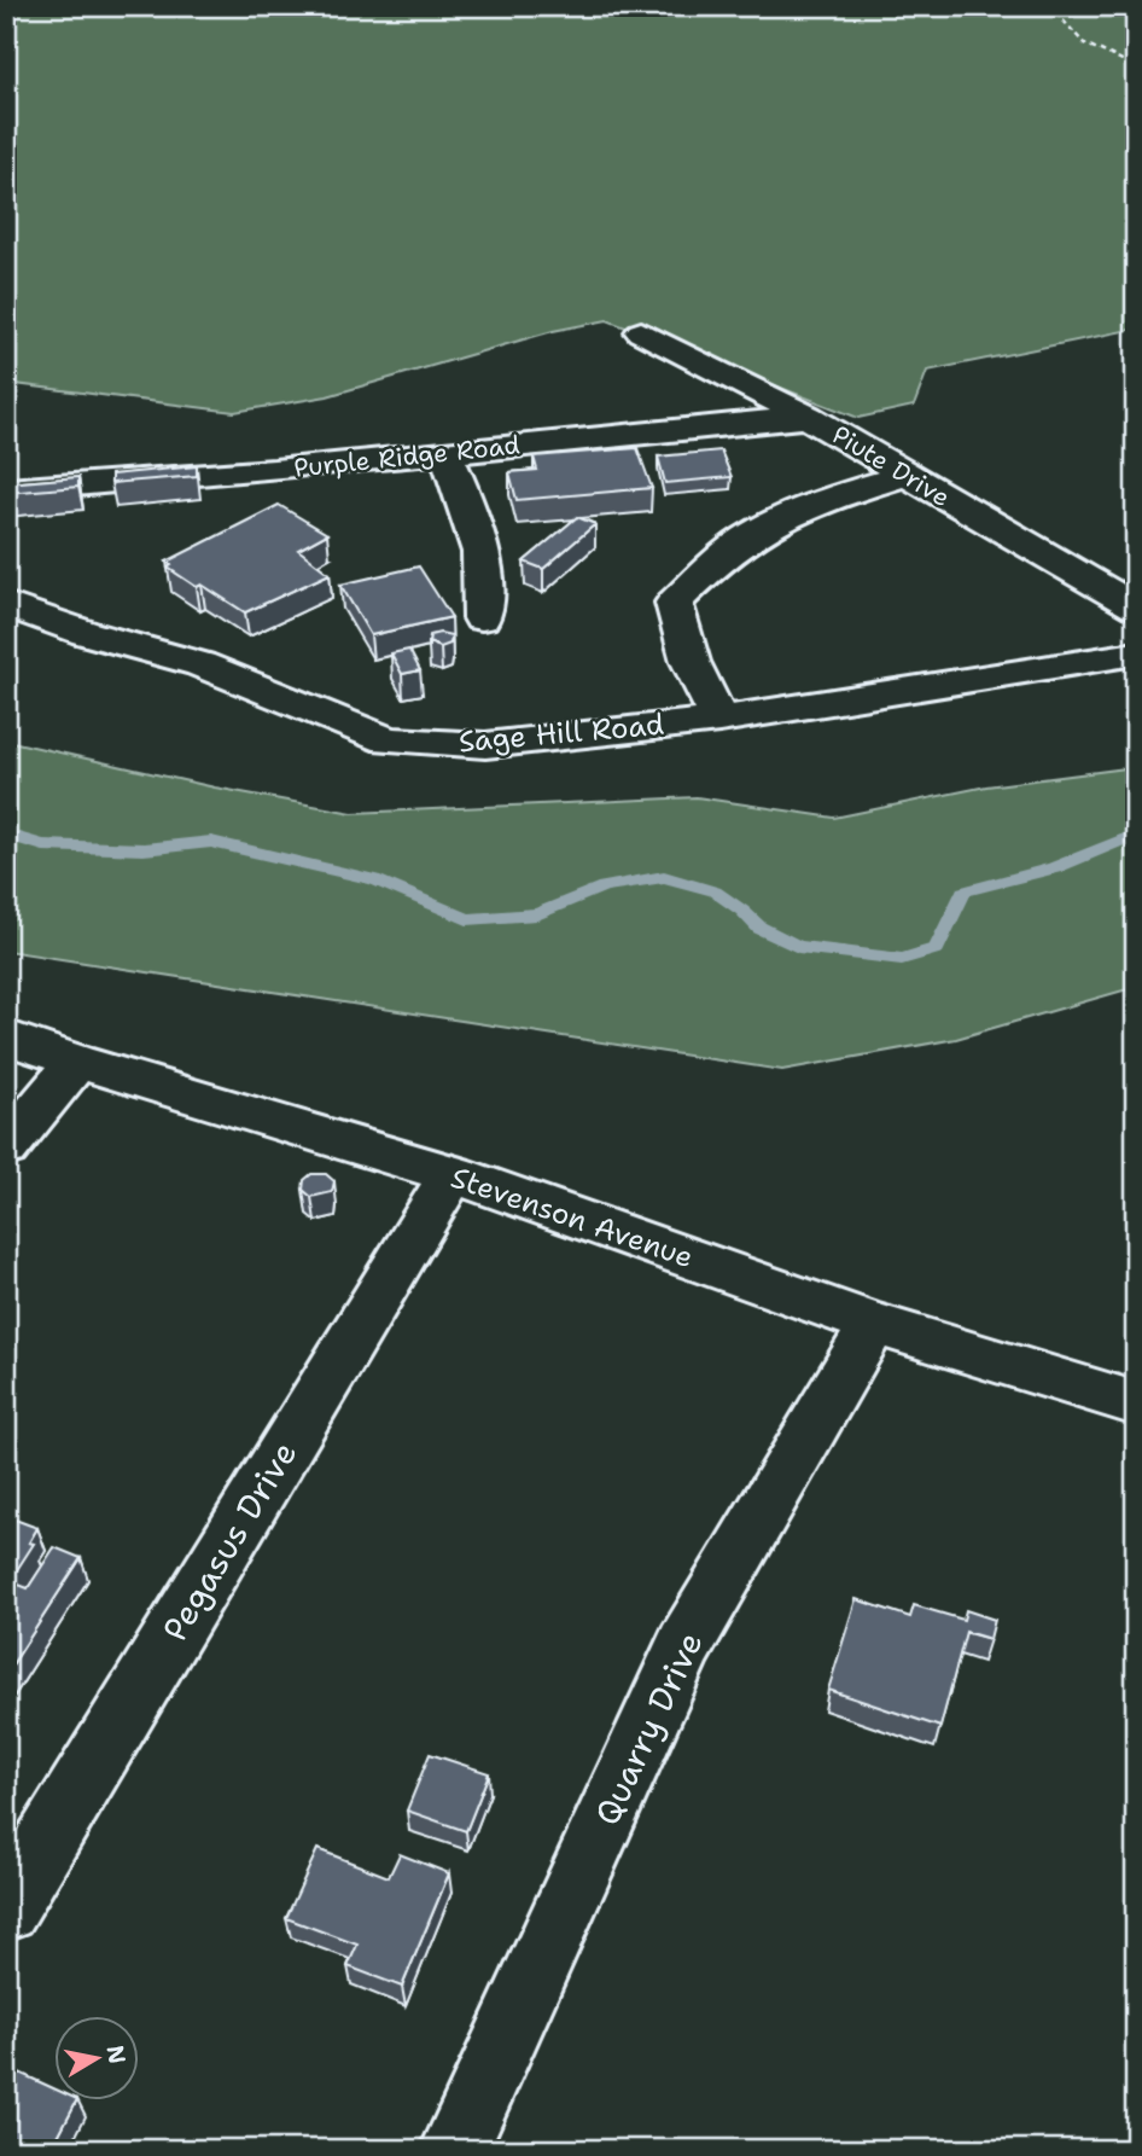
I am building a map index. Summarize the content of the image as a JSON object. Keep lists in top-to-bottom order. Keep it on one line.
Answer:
{"streets":{"street":["Purple Ridge Road","Piute Drive","Sage Hill Road","Stevenson Avenue","Pegasus Drive","Quarry Drive"]},"crossings":[["Purple Ridge Road","Piute Drive"],["Stevenson Avenue","Pegasus Drive"],["Stevenson Avenue","Quarry Drive"]],"north":"right"}
